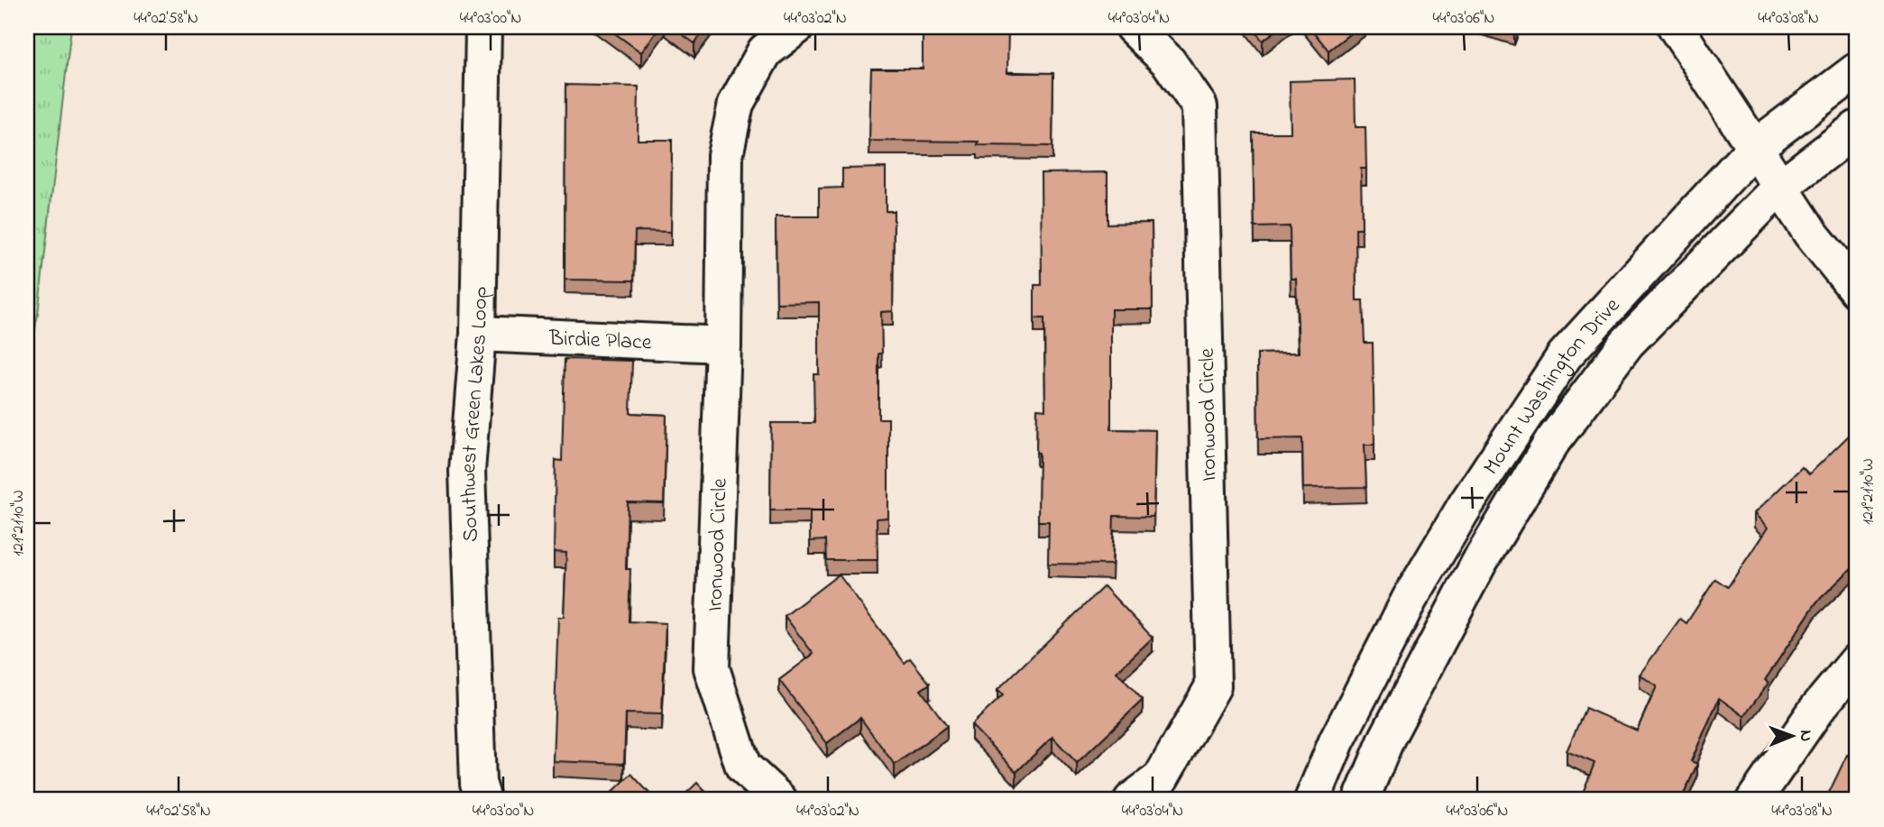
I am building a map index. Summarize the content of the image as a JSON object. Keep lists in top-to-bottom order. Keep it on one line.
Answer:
{"streets":{"street":["Birdie Place","Mount Washington Drive","Southwest Green Lakes Loop","Ironwood Circle"]},"crossings":[["Birdie Place","Southwest Green Lakes Loop"],["Birdie Place","Ironwood Circle"]],"north":"right","coordinates":["44°02'58\"N","44°03'00\"N","44°03'02\"N","44°03'04\"N","44°03'06\"N","44°03'08\"N","121°21'10\"W"]}
